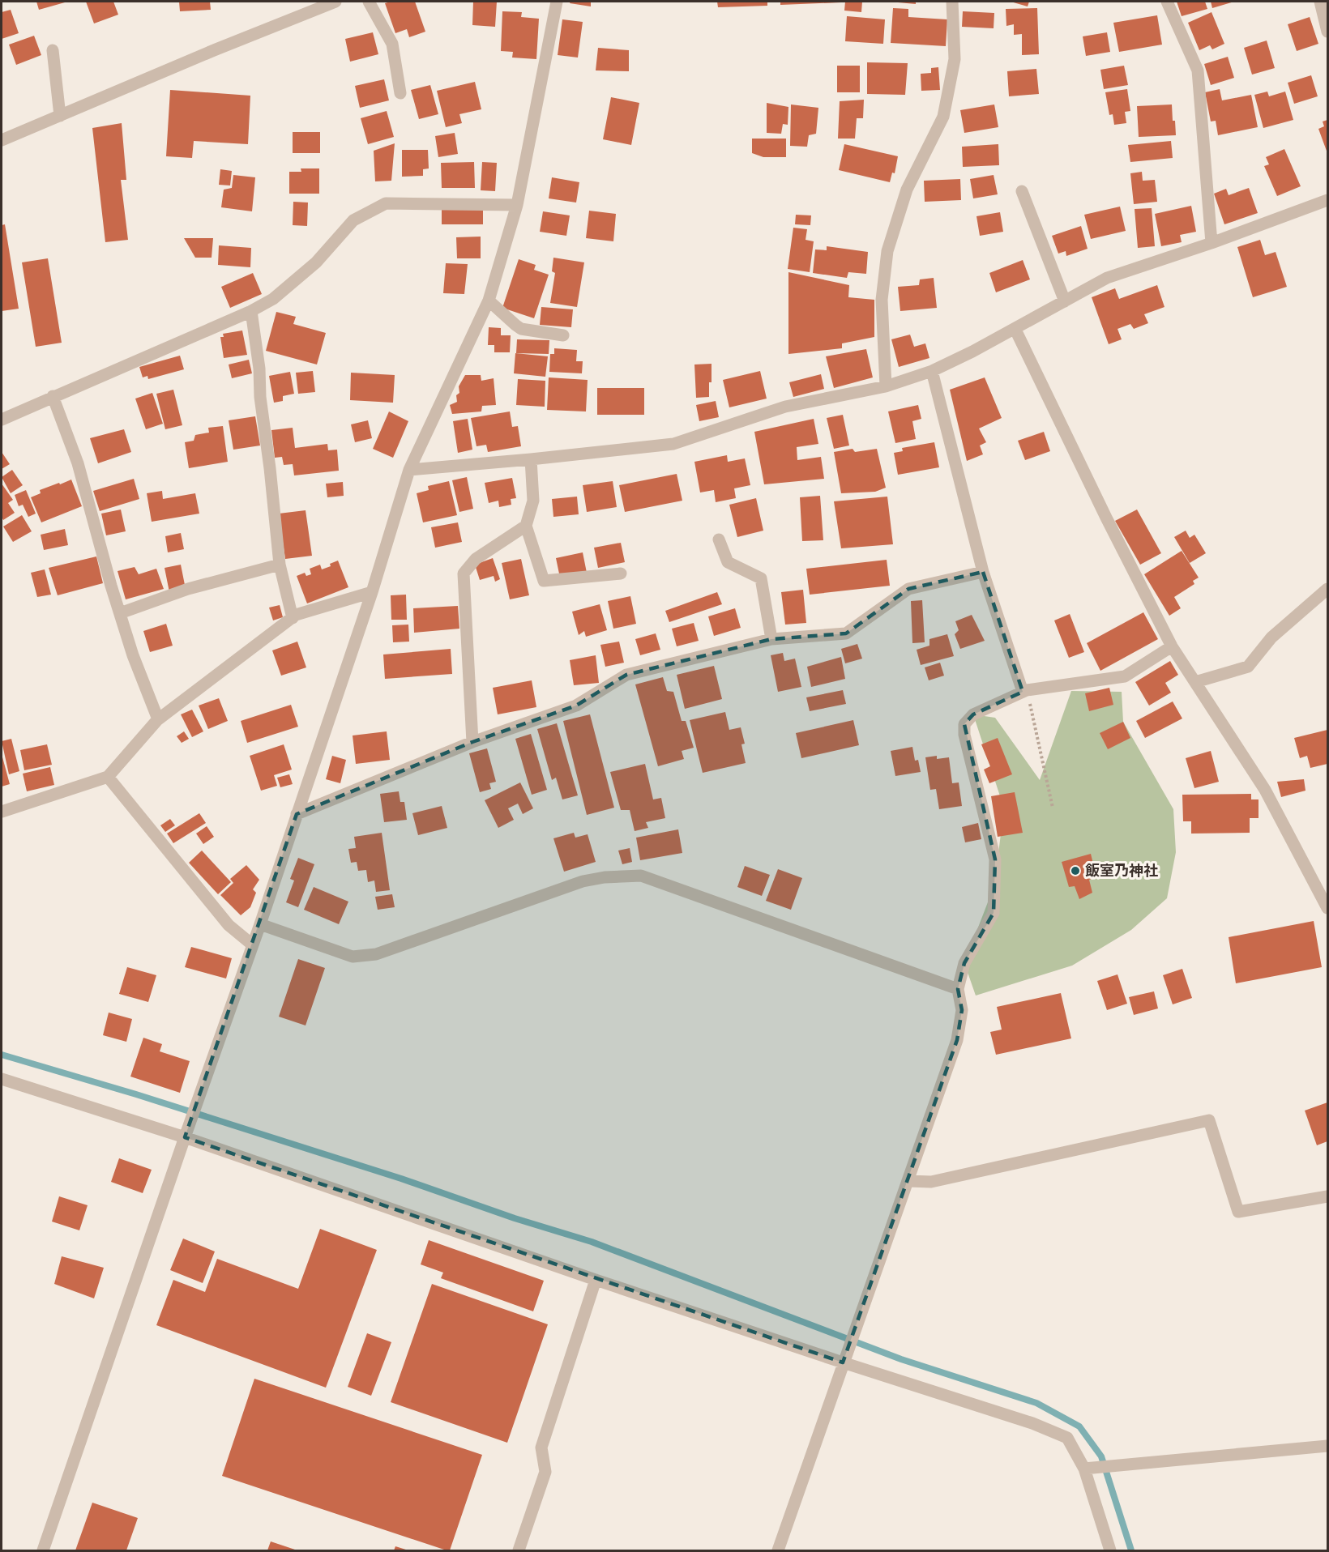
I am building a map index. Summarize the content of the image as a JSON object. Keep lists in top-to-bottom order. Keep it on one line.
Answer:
{"places":["飯室乃神社"]}
